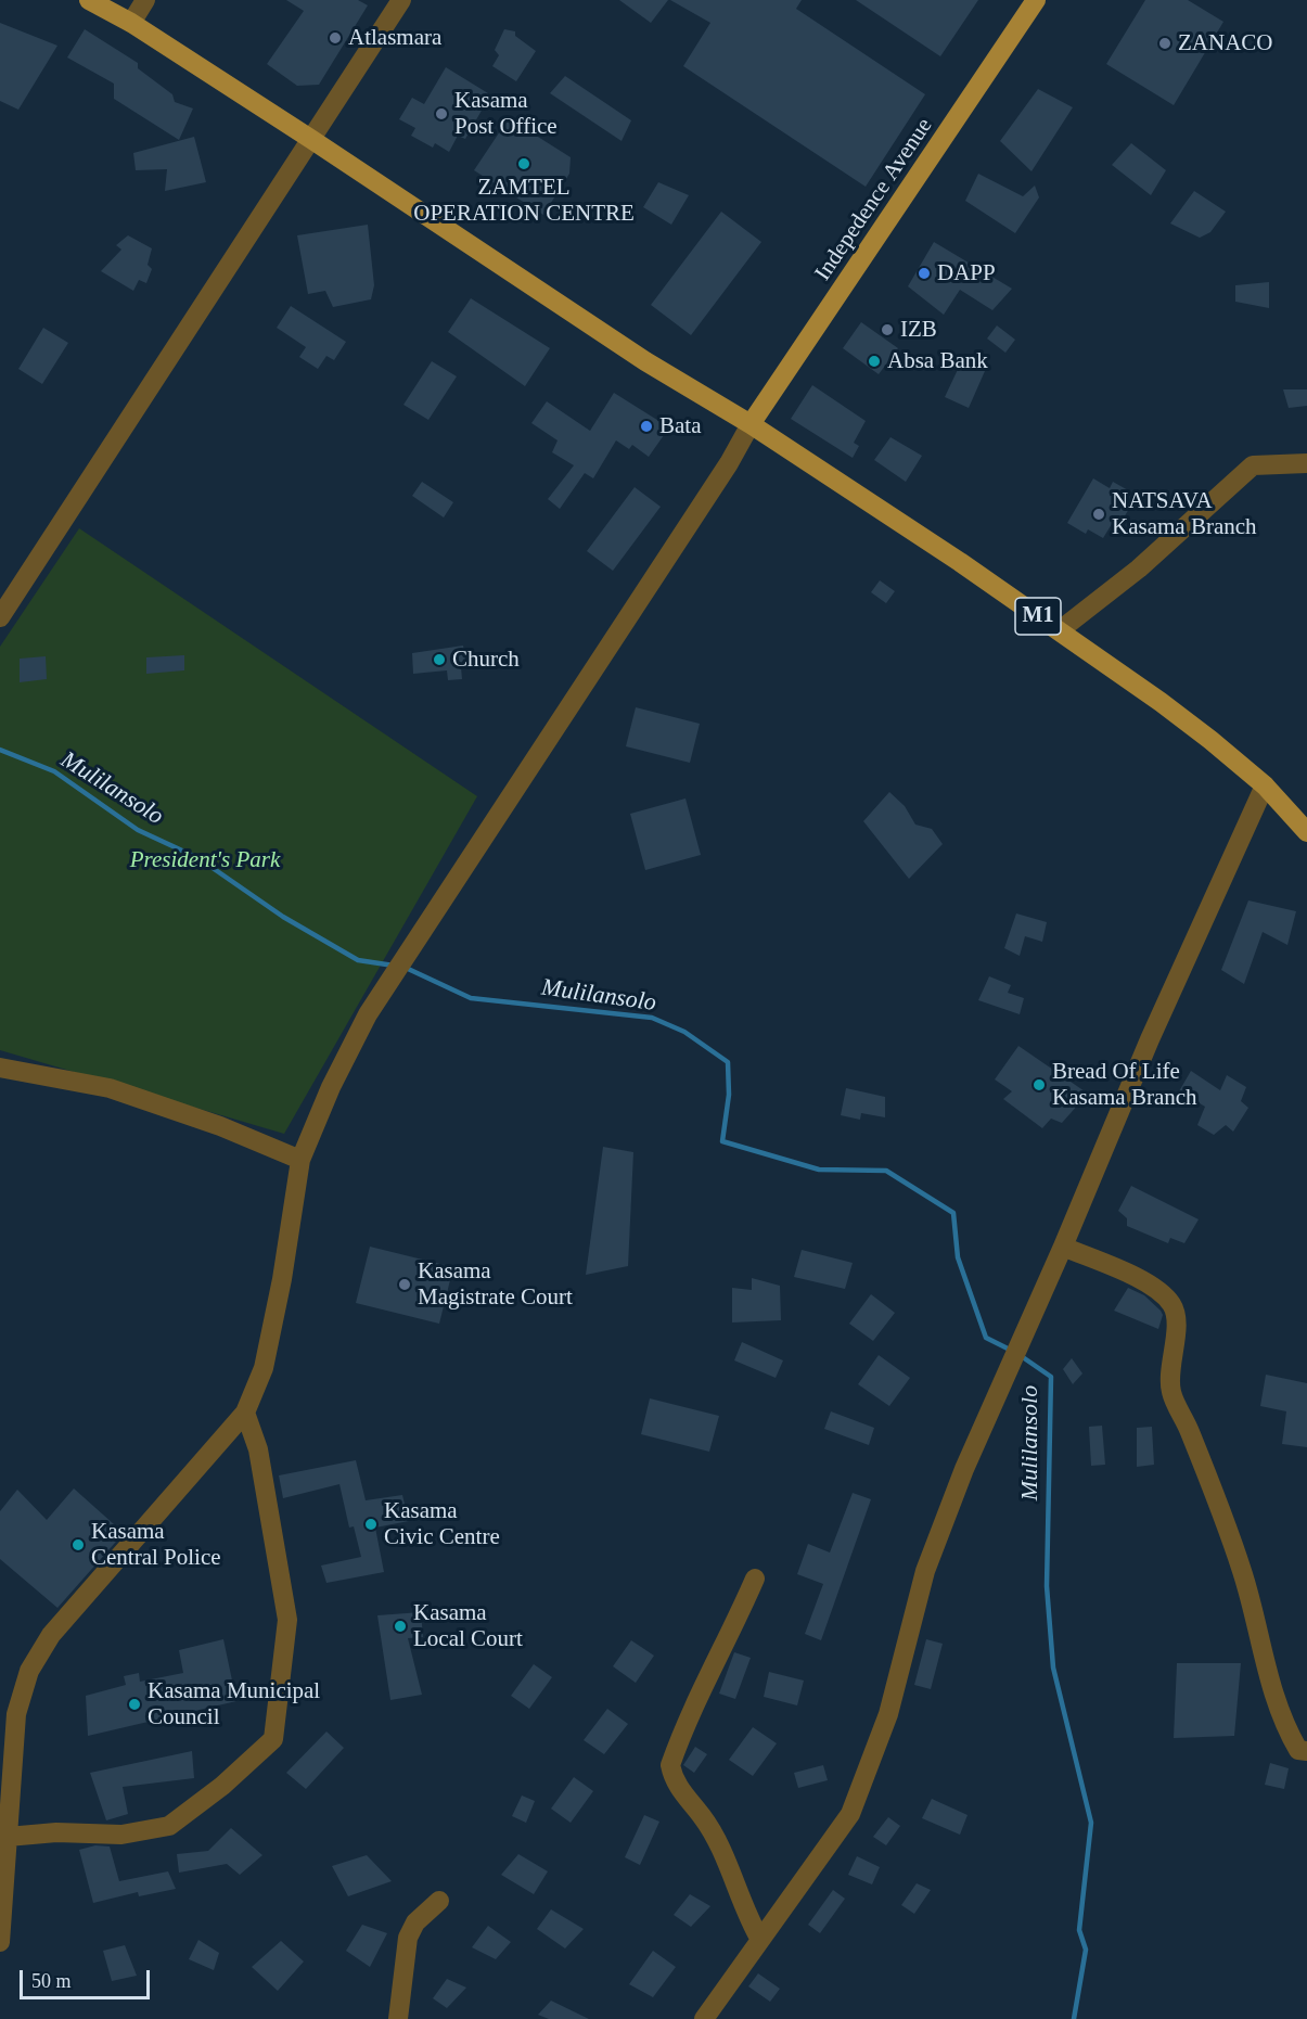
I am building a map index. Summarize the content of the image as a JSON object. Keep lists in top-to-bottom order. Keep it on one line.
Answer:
{"streets":{"main road":["Indepedence Avenue","M1"]},"crossings":[["Indepedence Avenue","M1"]],"water":["Mulilansolo"],"parks":["President's Park"],"places":["Atlasmara","ZANACO","Kasama Post Office","ZAMTEL OPERATION CENTRE","DAPP","IZB","Absa Bank","Bata","NATSAVA Kasama Branch","Church","Bread Of Life Kasama Branch","Kasama Magistrate Court","Kasama Civic Centre","Kasama Central Police","Kasama Local Court","Kasama Municipal Council"],"scale_bar":"50 m"}
